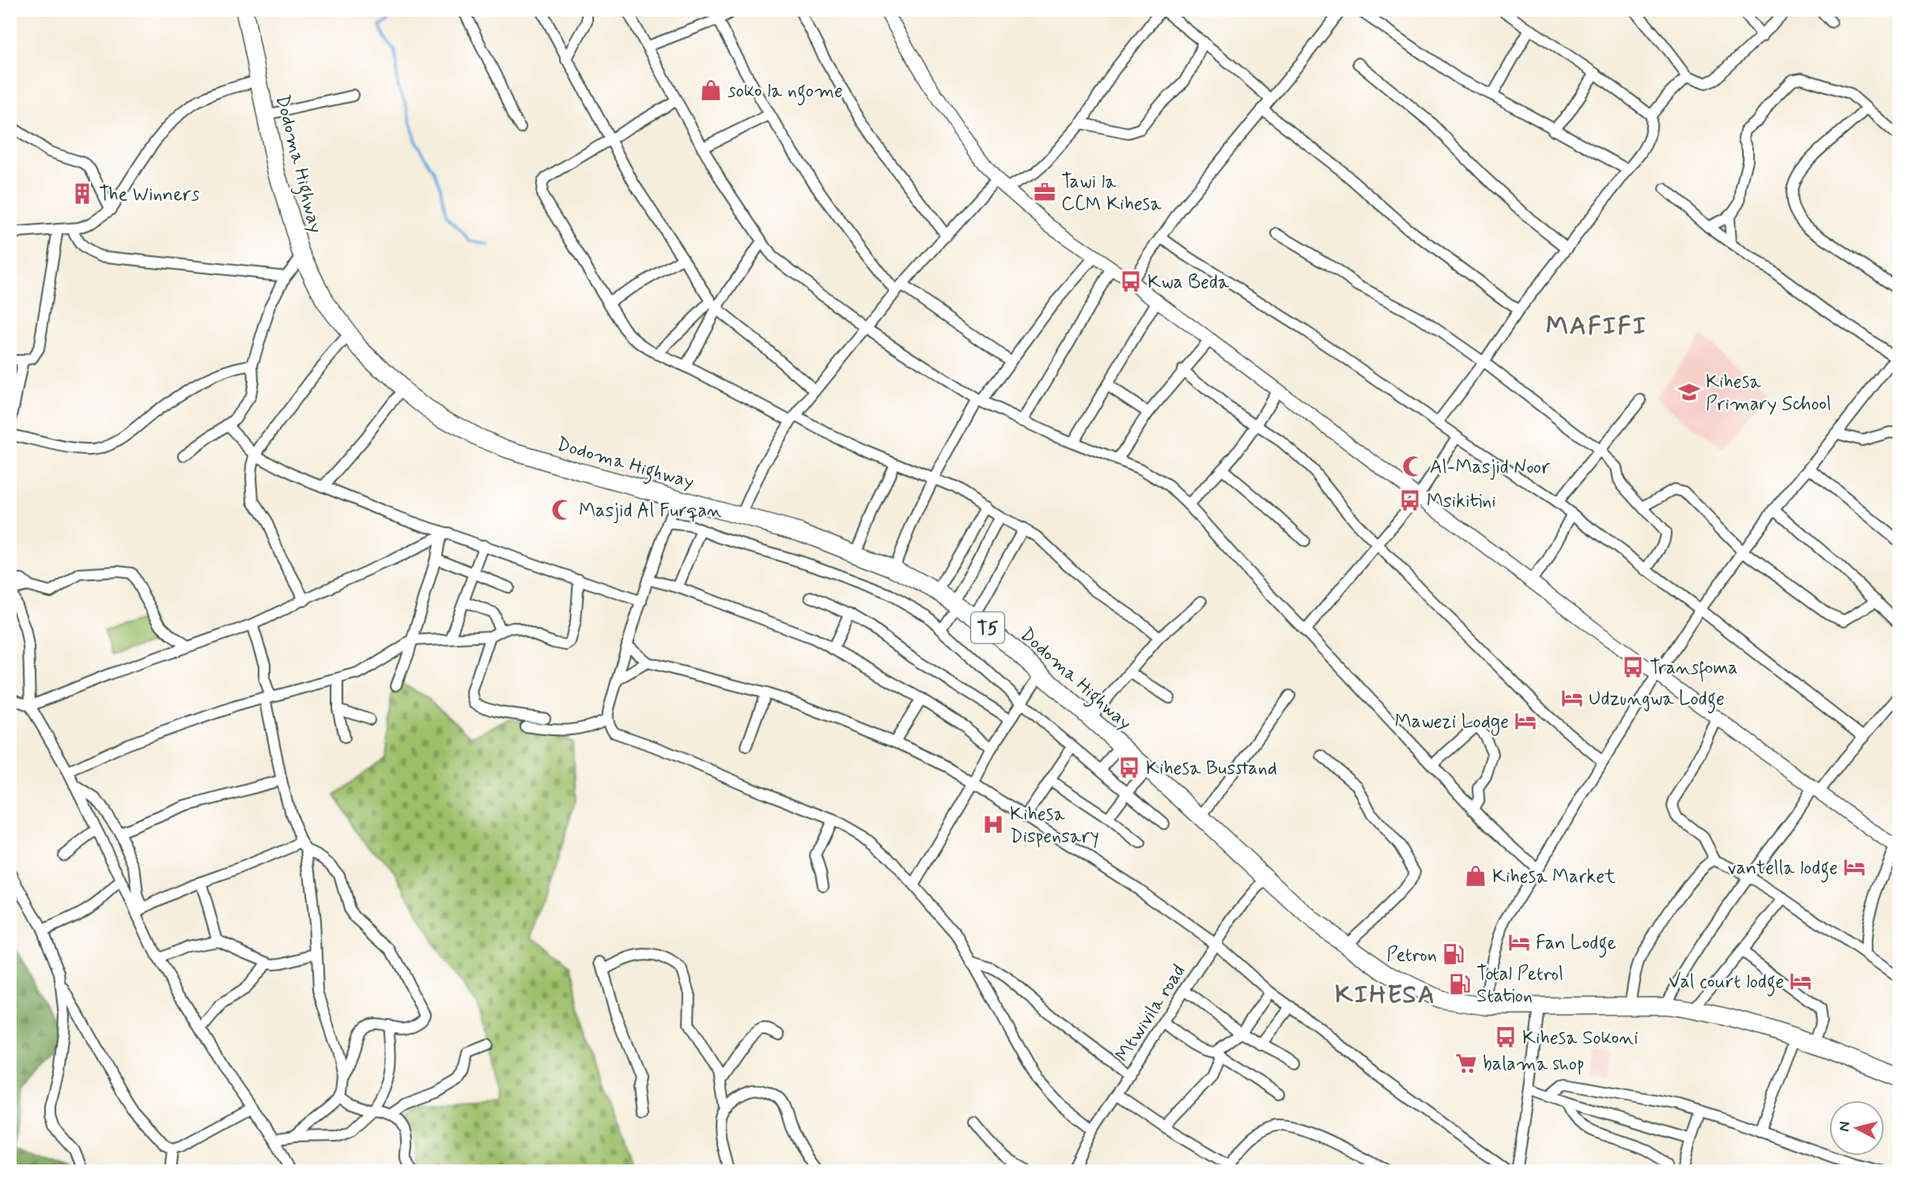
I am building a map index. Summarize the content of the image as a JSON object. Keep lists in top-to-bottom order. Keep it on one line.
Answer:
{"streets":{"highway":["Dodoma Highway","T5"],"street":["Mtwivila road"]},"crossings":[["Dodoma Highway","Mtwivila road"]],"districts":["MAFIFI","KIHESA"],"places":{"shop":["soko la ngome","Kihesa Market"],"office":["Tawi la CCM Kihesa"],"building":["The Winners"],"bus stop":["Kwa Beda","Msikitini","Transfoma","Kihesa Busstand","Kihesa Sokoni"],"school or university":["Kihesa Primary School"],"mosque":["Al-Masjid Noor","Masjid Al Furqan"],"hotel":["Udzungwa Lodge","Mawezi Lodge","vantella lodge","Fan Lodge","Val court lodge"],"hospital":["Kihesa Dispensary"],"fuel station":["Petron","Total Petrol Station"],"supermarket":["balama shop"]},"north":"left"}
